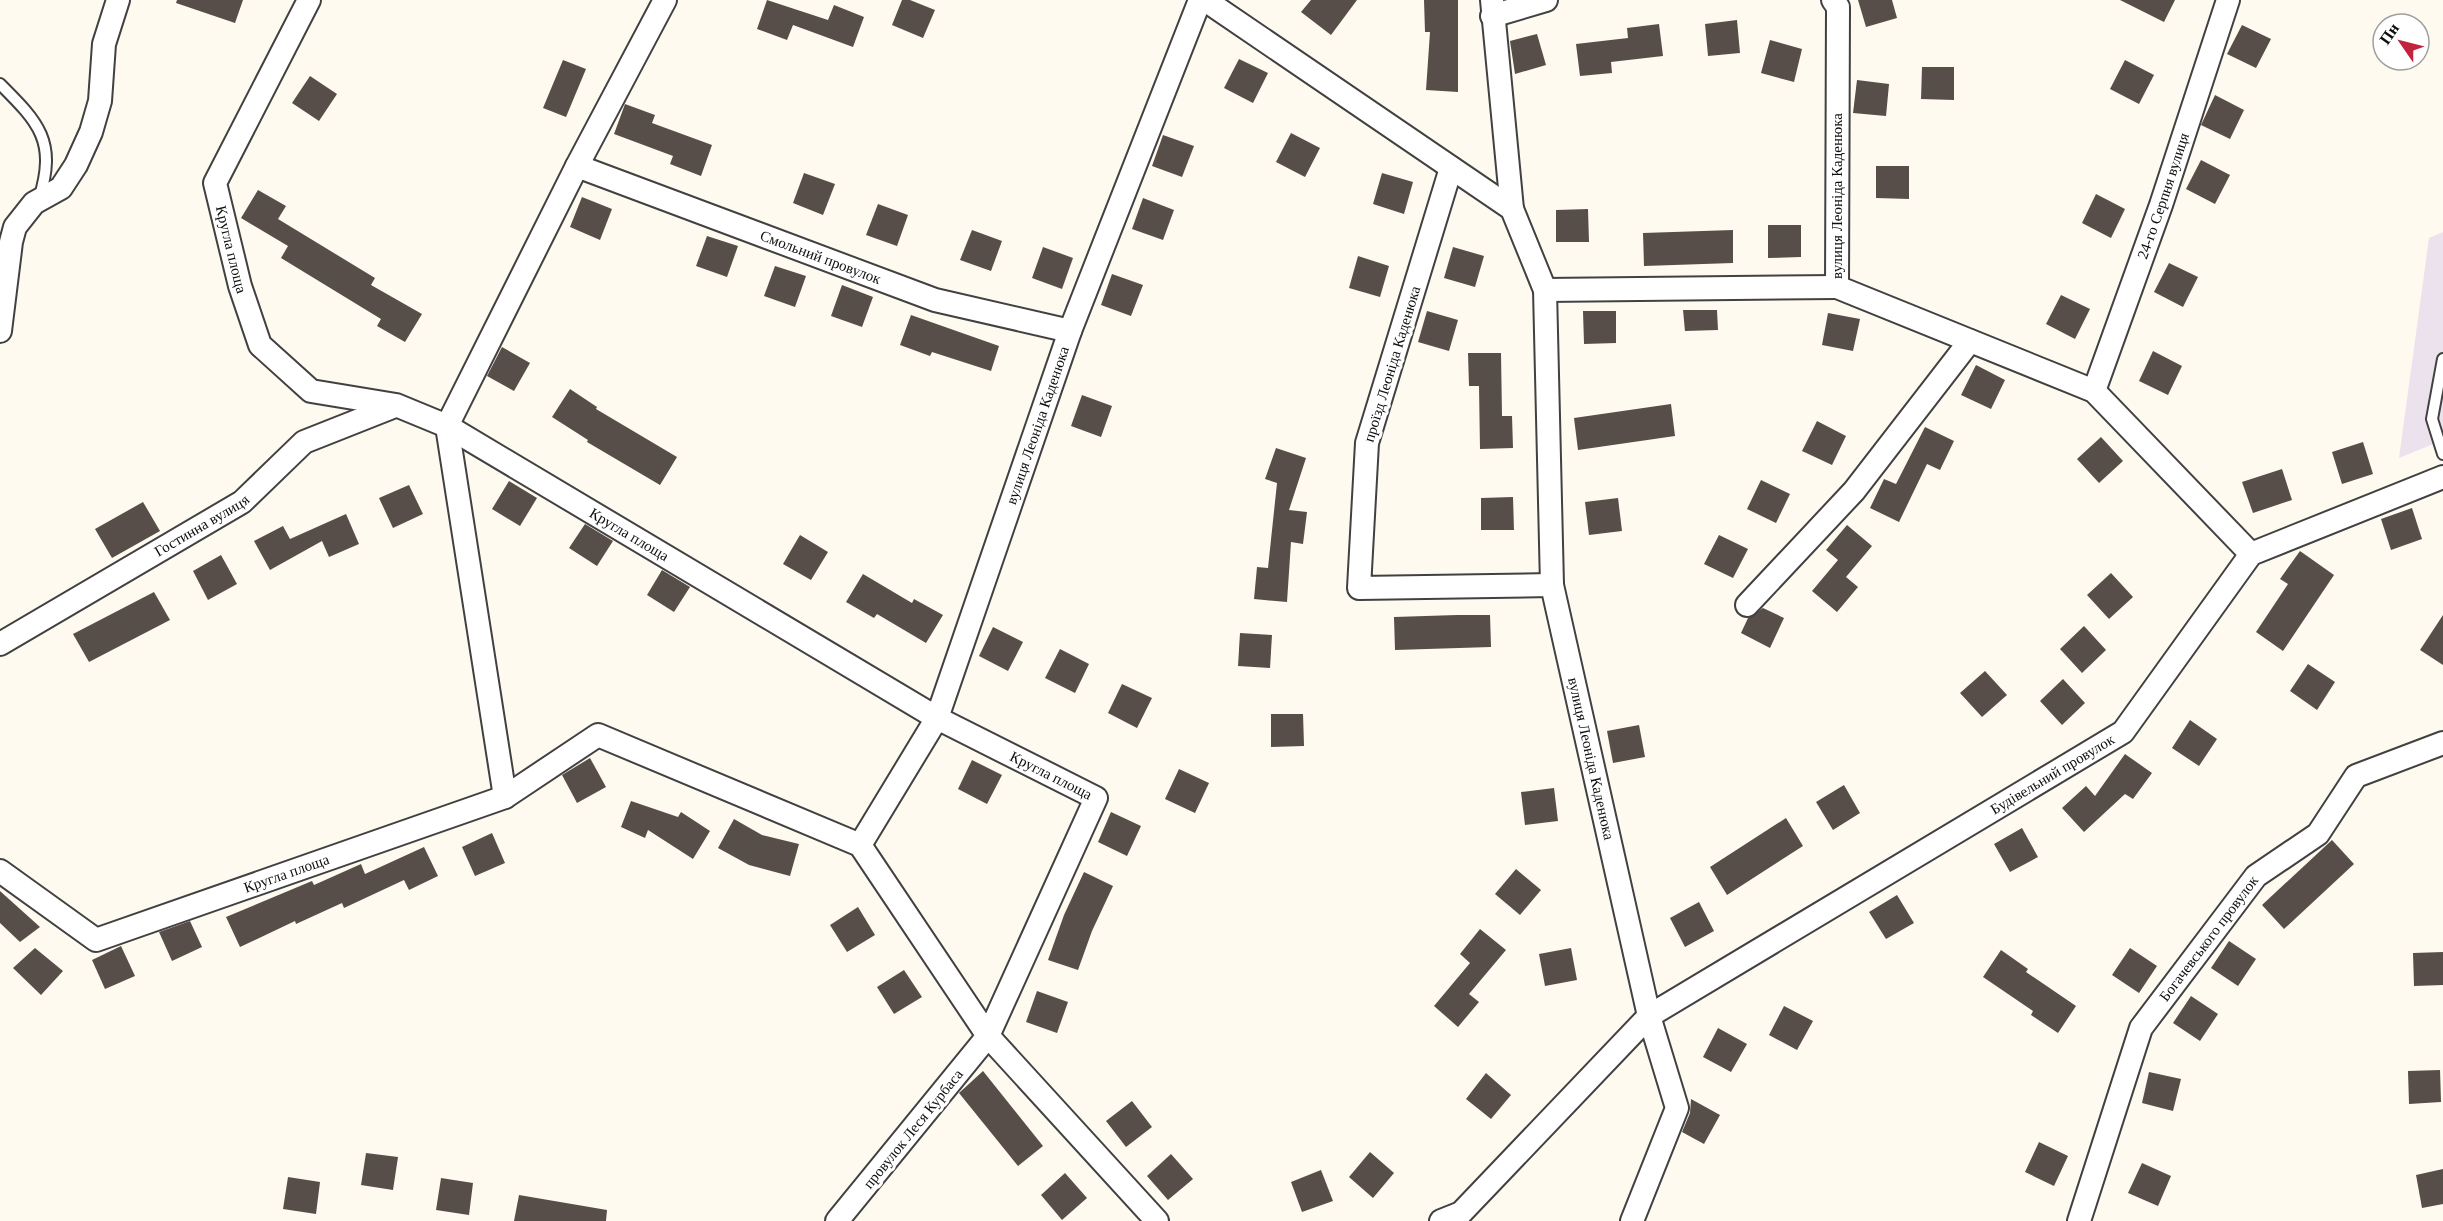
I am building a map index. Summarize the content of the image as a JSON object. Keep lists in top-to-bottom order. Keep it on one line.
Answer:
{"streets":{"street":["вулиця Леоніда Каденюка","24-го Серпня вулиця","Кругла площа","Смольний провулок","проїзд Леоніда Каденюка","Гостинна вулиця","Будівельний провулок","Богачевського провулок","провулок Леся Курбаса"]},"crossings":[["вулиця Леоніда Каденюка","24-го Серпня вулиця"],["вулиця Леоніда Каденюка","Кругла площа"],["вулиця Леоніда Каденюка","Смольний провулок"],["вулиця Леоніда Каденюка","проїзд Леоніда Каденюка"],["вулиця Леоніда Каденюка","Будівельний провулок"],["Кругла площа","Гостинна вулиця"],["Кругла площа","провулок Леся Курбаса"]],"north":"top left"}
